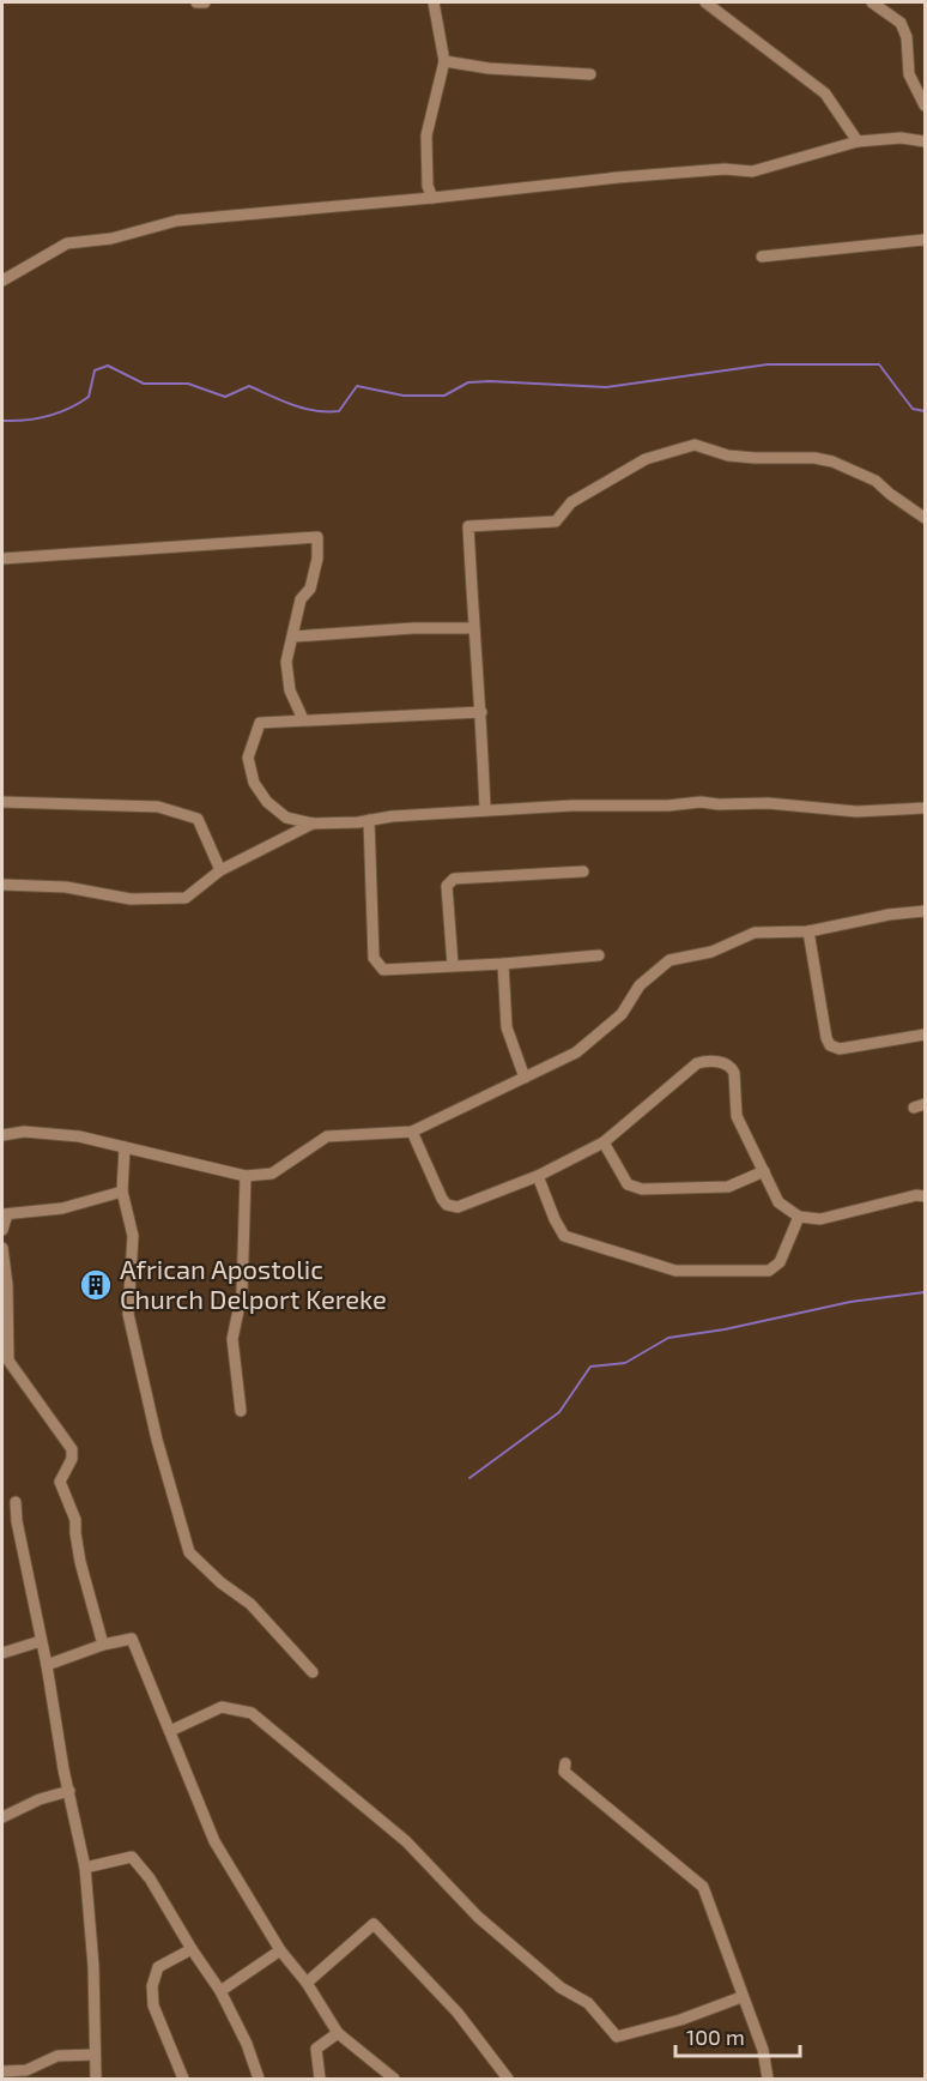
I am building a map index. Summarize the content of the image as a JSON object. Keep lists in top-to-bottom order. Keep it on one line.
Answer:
{"places":{"building":["African Apostolic Church Delport Kereke"]},"scale_bar":"100 m"}
